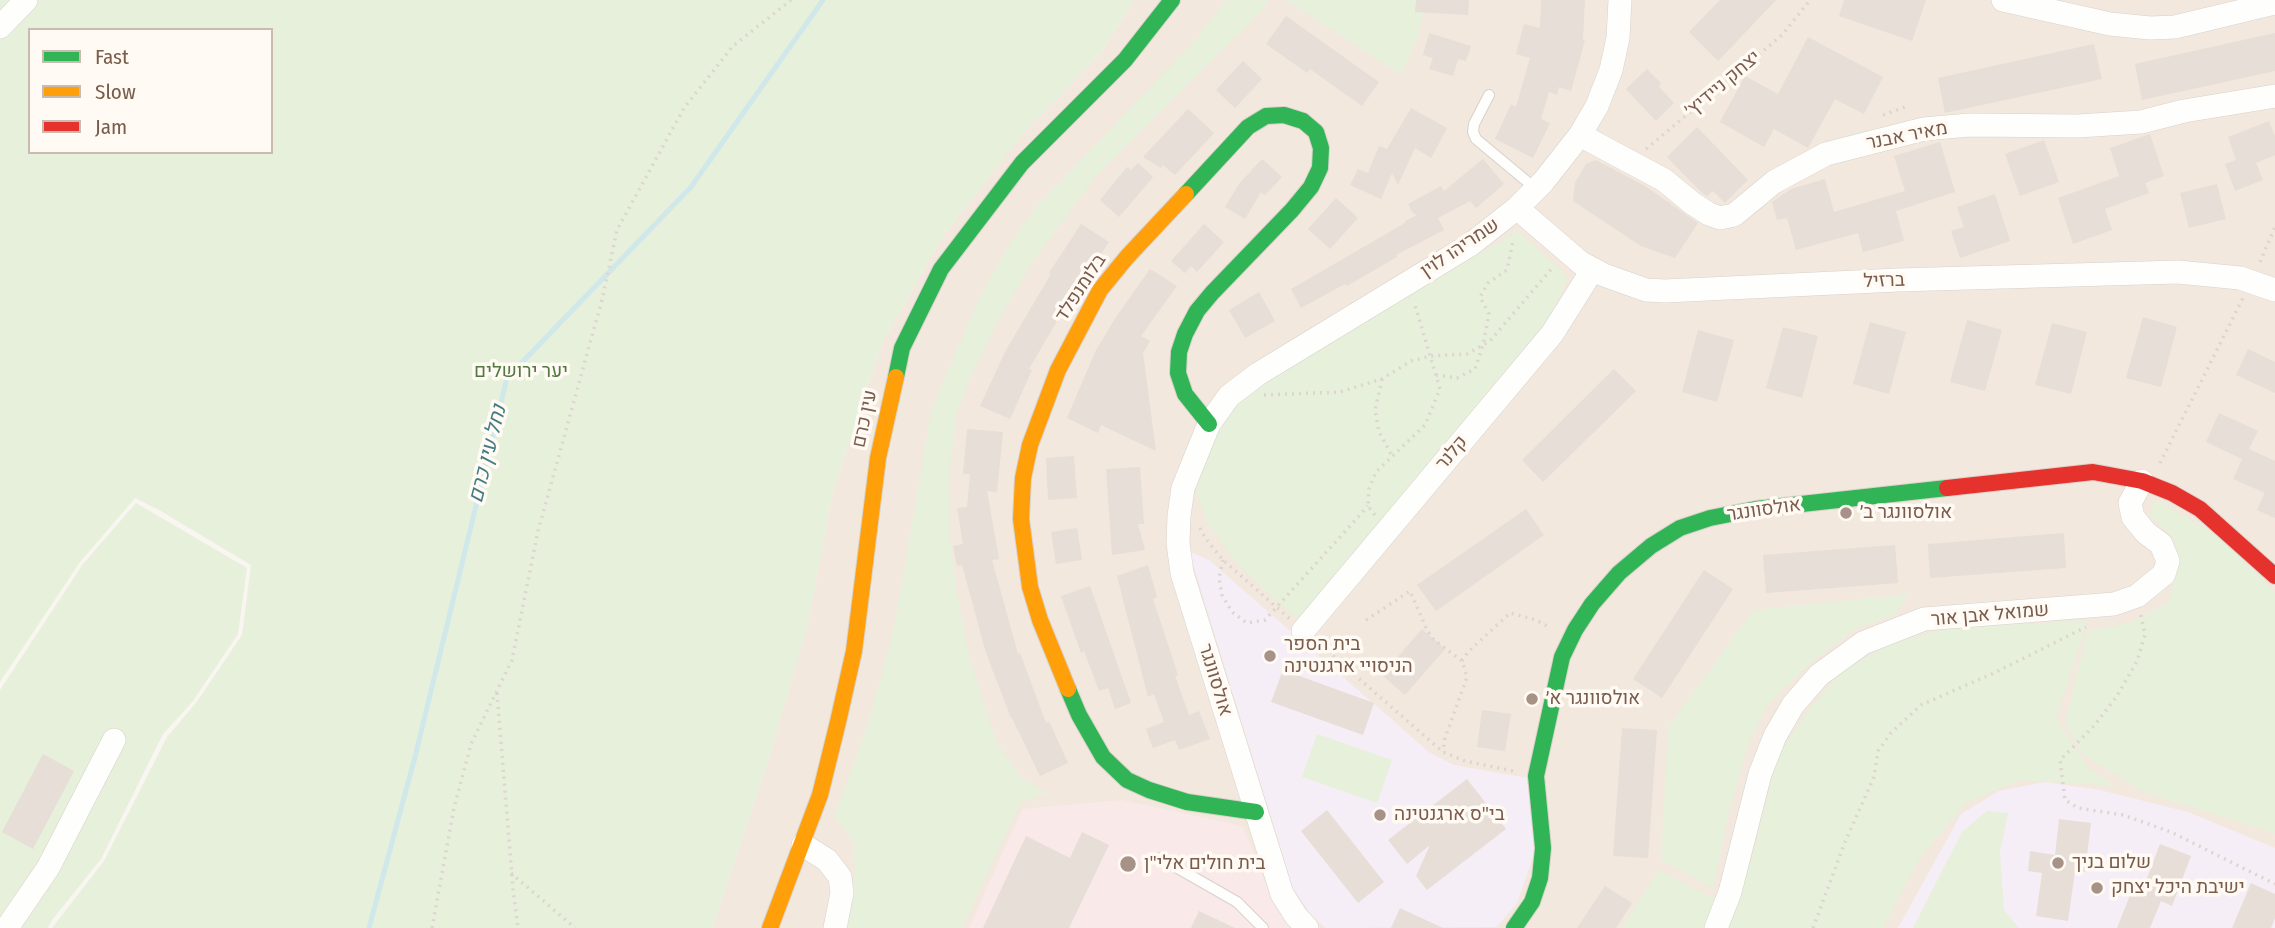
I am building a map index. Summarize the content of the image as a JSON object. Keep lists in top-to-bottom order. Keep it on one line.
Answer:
{"streets":{"street":["מאיר אבנר","שמריהו לוין","ברזיל","בלומנפלד","עין כרם","קלנר","אולסוונגר","שמואל אבן אור"],"path":["יצחק ניידיץ׳"]},"crossings":[["יצחק ניידיץ׳","מאיר אבנר"],["מאיר אבנר","שמריהו לוין"],["שמריהו לוין","ברזיל"],["שמריהו לוין","בלומנפלד"],["שמריהו לוין","אולסוונגר"],["ברזיל","קלנר"],["בלומנפלד","אולסוונגר"],["אולסוונגר","שמואל אבן אור"]],"water":["נחל עין כרם"],"parks":["יער ירושלים"],"places":["אולסוונגר ב׳","בית הספר הניסויי ארגנטינה","אולסוונגר א׳","בי\"ס ארגנטינה","שלום בניך","בית חולים אלי\"ן","ישיבת היכל יצחק"],"legend":["Fast","Slow","Jam"]}
